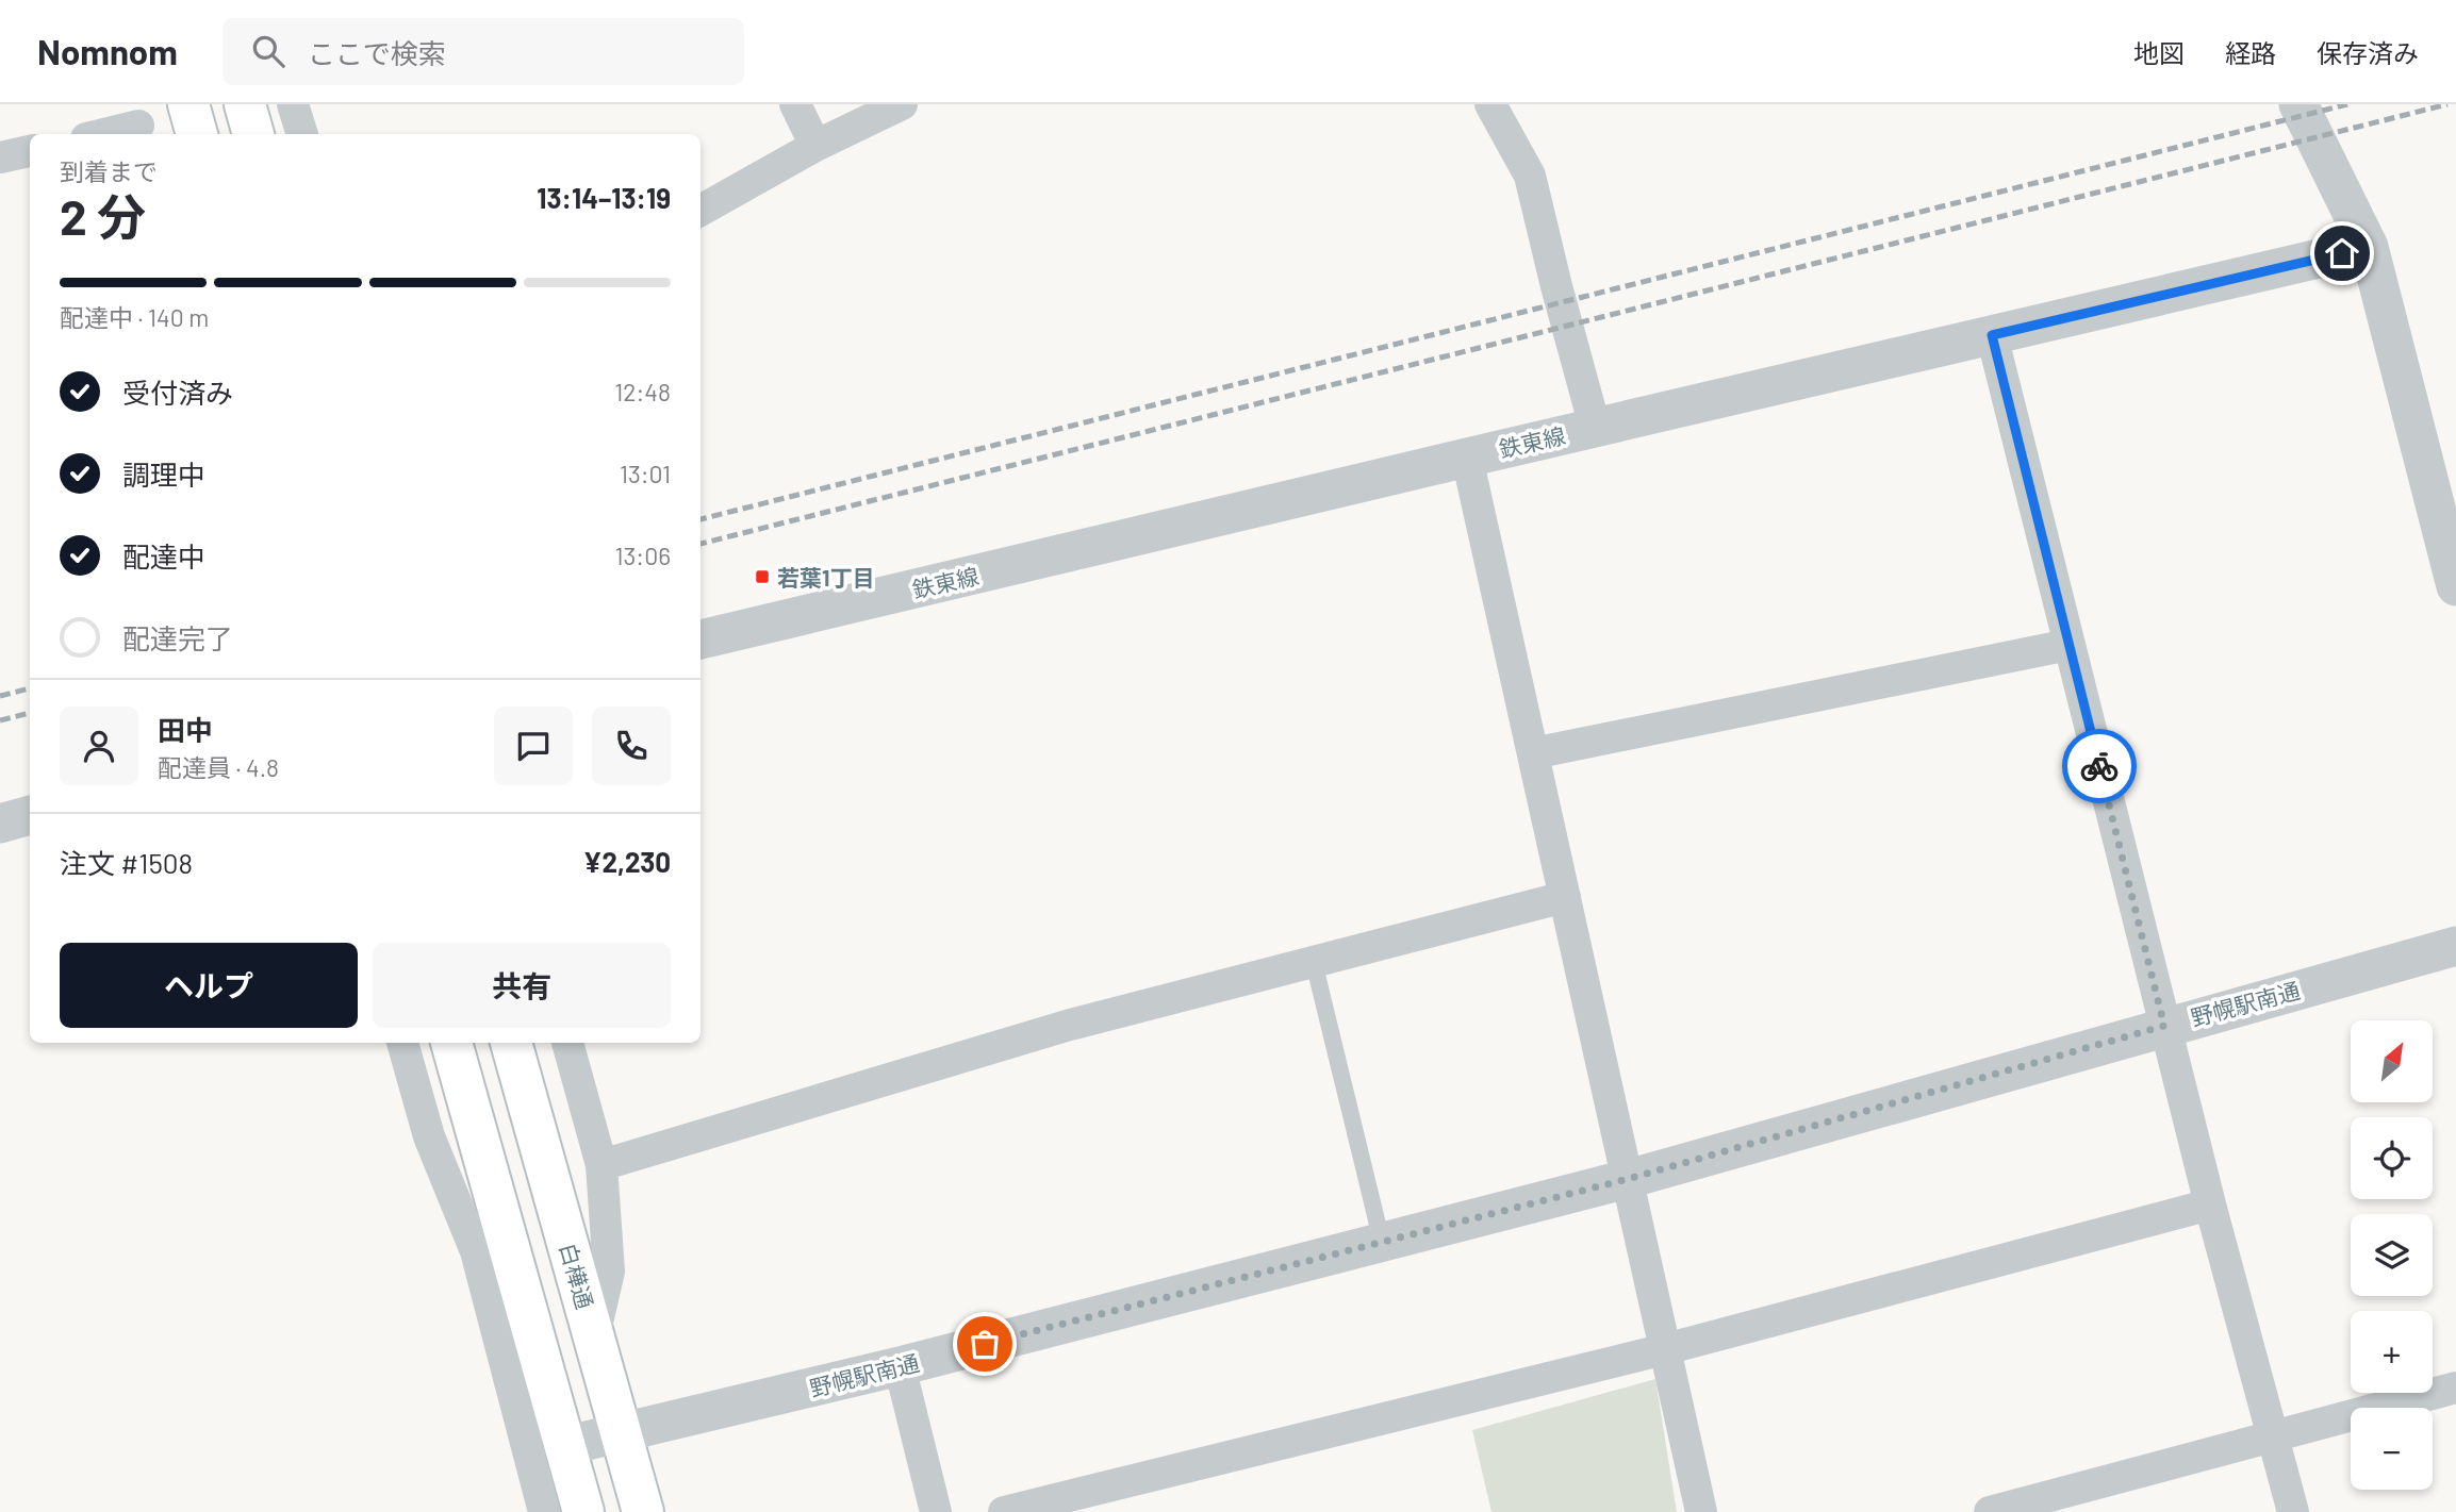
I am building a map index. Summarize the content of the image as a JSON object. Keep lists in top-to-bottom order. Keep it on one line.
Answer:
{"streets":{"main road":["白樺通"],"street":["鉄東線","野幌駅南通"]},"crossings":[["野幌駅南通","白樺通"]],"places":{"transit":["若葉1丁目"]},"north":"top right","page":{"header":"Nomnom","search":"ここで検索","nav":["地図","経路","保存済み"],"heading":["2 分","到着まで","13:14–13:19"],"panel":["田中","配達員 · 4.8","注文 #1508","¥2,230"],"bar":"配達中 · 140 m","list":[["受付済み","12:48"],["調理中","13:01"],["配達中","13:06"],"配達完了"],"buttons":["ヘルプ","共有"],"map_buttons":["+","−"]}}
